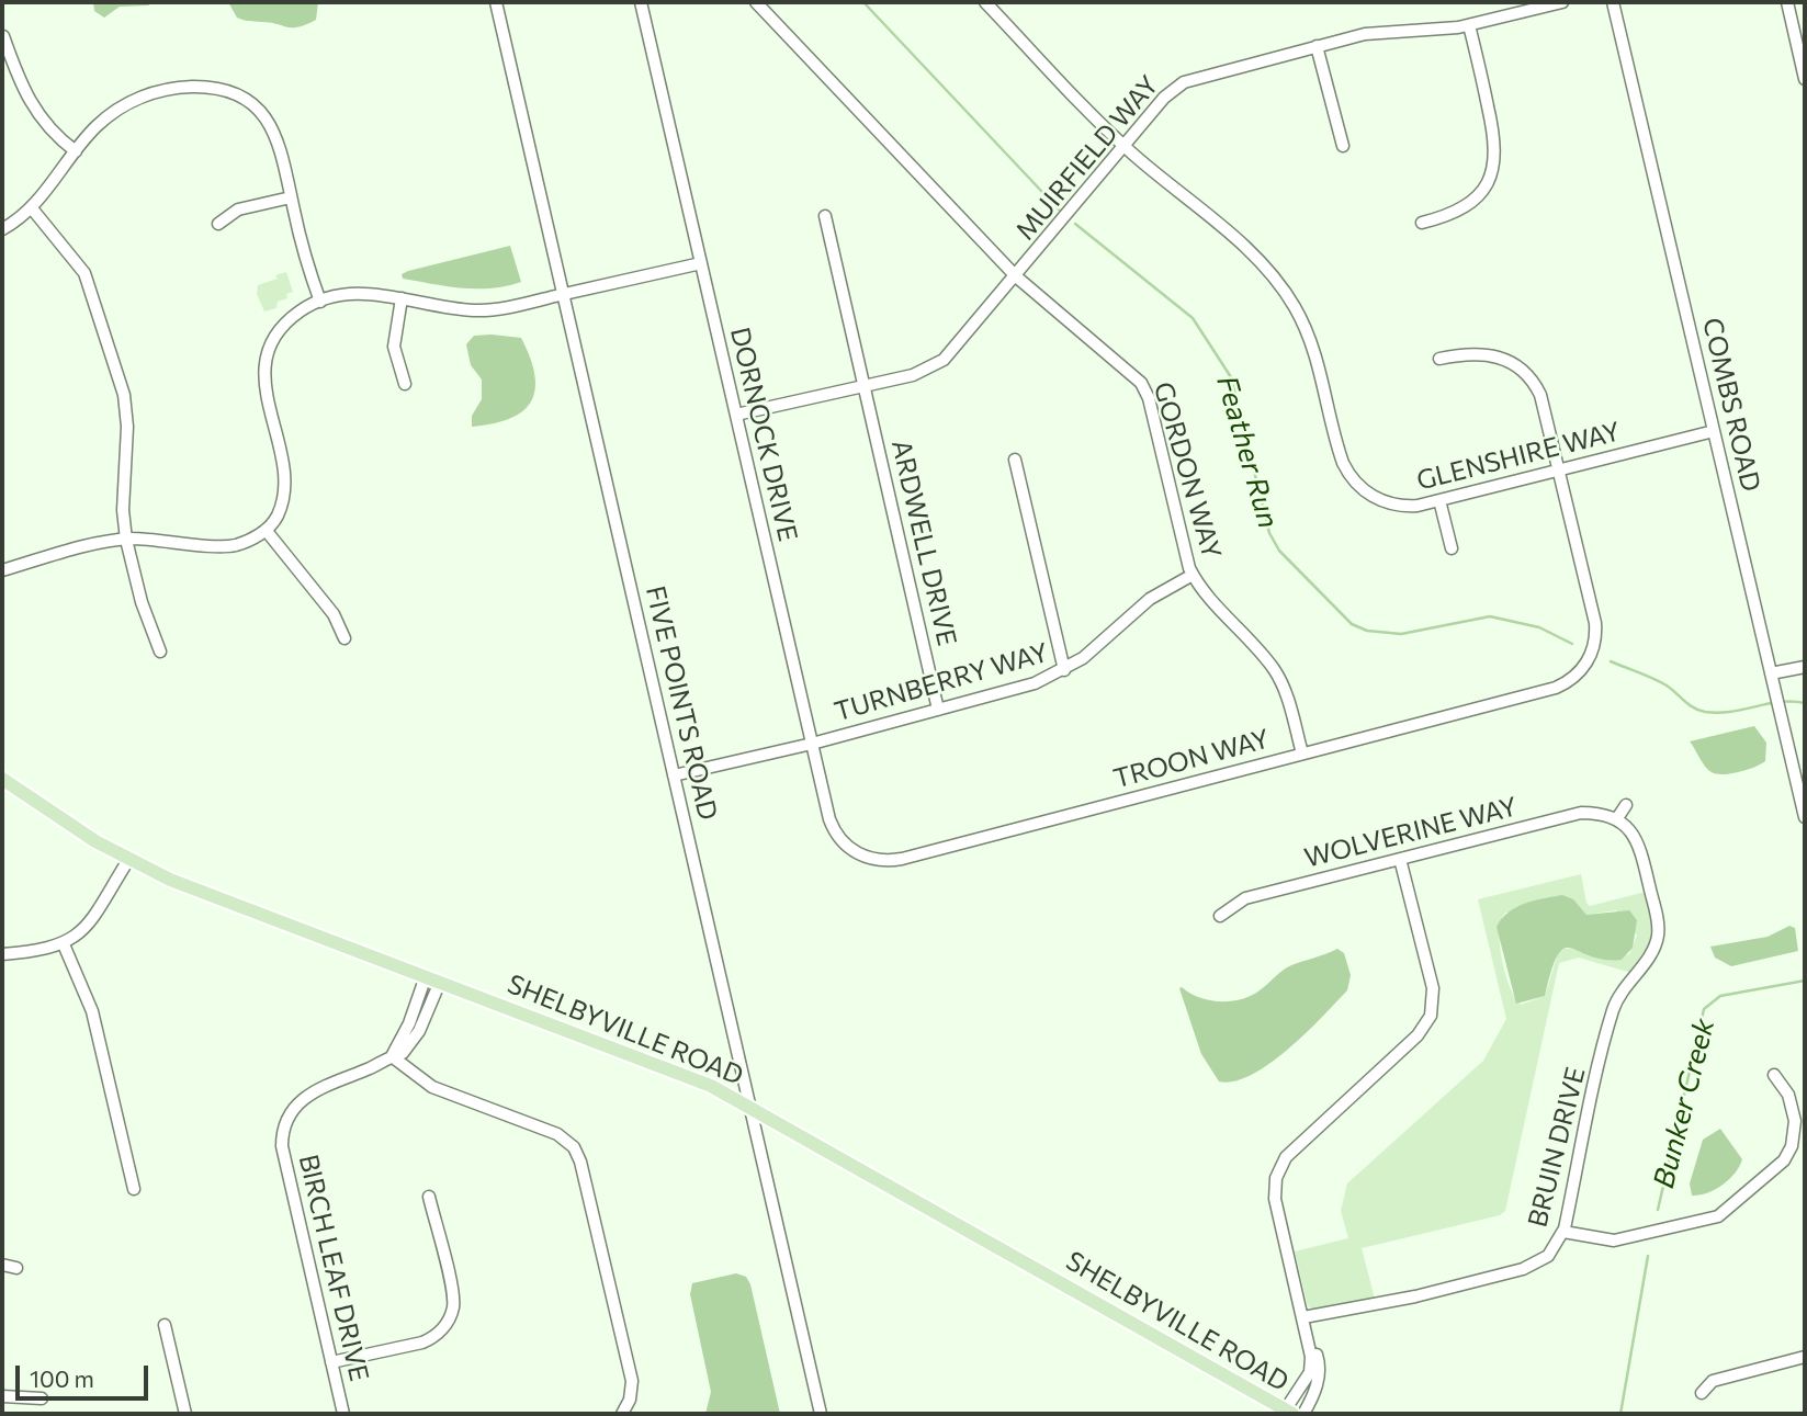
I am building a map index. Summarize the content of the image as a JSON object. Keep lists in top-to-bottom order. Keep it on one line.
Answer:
{"streets":{"main road":["SHELBYVILLE ROAD"],"street":["MUIRFIELD WAY","COMBS ROAD","DORNOCK DRIVE","GLENSHIRE WAY","GORDON WAY","ARDWELL DRIVE","TURNBERRY WAY","FIVE POINTS ROAD","TROON WAY","WOLVERINE WAY","BRUIN DRIVE","BIRCH LEAF DRIVE"]},"crossings":[["MUIRFIELD WAY","DORNOCK DRIVE"],["MUIRFIELD WAY","GLENSHIRE WAY"],["MUIRFIELD WAY","GORDON WAY"],["MUIRFIELD WAY","ARDWELL DRIVE"],["COMBS ROAD","GLENSHIRE WAY"],["DORNOCK DRIVE","TURNBERRY WAY"],["DORNOCK DRIVE","TROON WAY"],["GLENSHIRE WAY","TROON WAY"],["GORDON WAY","TURNBERRY WAY"],["GORDON WAY","TROON WAY"],["ARDWELL DRIVE","TURNBERRY WAY"],["TURNBERRY WAY","FIVE POINTS ROAD"],["FIVE POINTS ROAD","SHELBYVILLE ROAD"],["WOLVERINE WAY","BRUIN DRIVE"],["SHELBYVILLE ROAD","BIRCH LEAF DRIVE"]],"water":["Feather Run","Bunker Creek"],"scale_bar":"100 m"}
